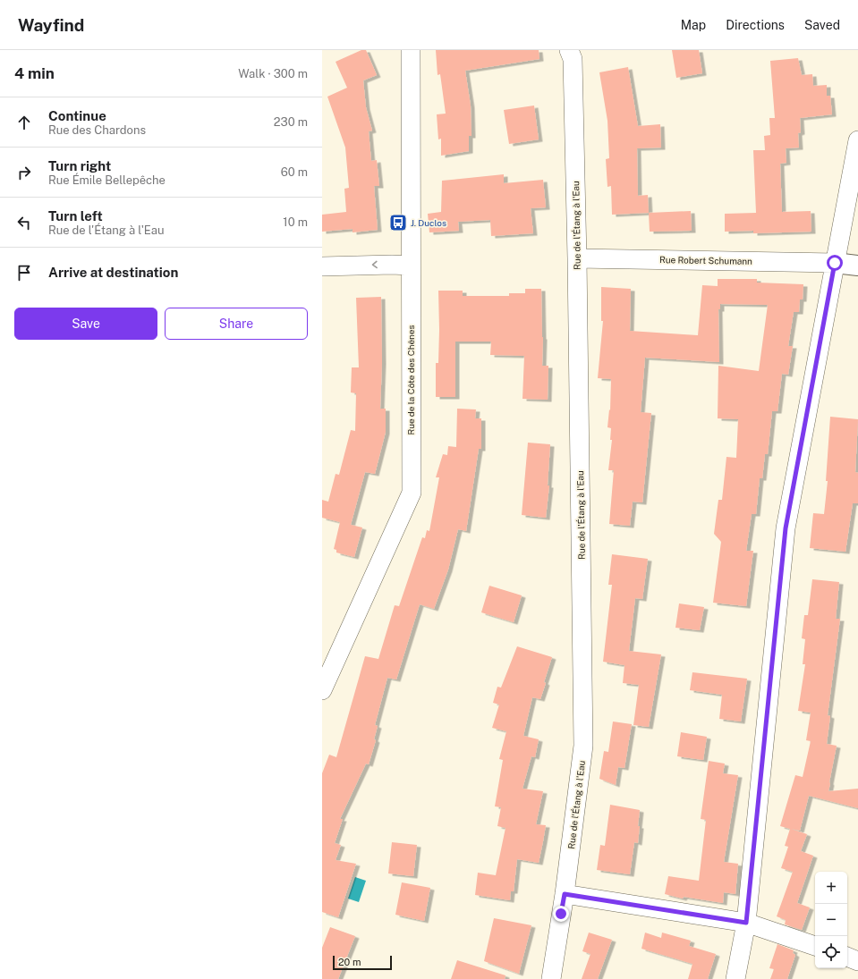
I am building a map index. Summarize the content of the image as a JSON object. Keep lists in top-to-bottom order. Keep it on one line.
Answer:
{"streets":{"street":["Rue de l'Étang à l'Eau","Rue Robert Schumann","Rue de la Côte des Chênes"]},"crossings":[["Rue de l'Étang à l'Eau","Rue Robert Schumann"]],"places":{"bus stop":["J. Duclos"]},"scale_bar":"20 m","page":{"header":"Wayfind","nav":["Map","Directions","Saved"],"heading":["4 min","Walk · 300 m"],"list":[["Continue","Rue des Chardons","230 m"],["Turn right","Rue Émile Bellepêche","60 m"],["Turn left","Rue de l'Étang à l'Eau","10 m"],"Arrive at destination"],"buttons":["Save","Share"],"map_buttons":["+","−"],"scale":"20 m"}}
